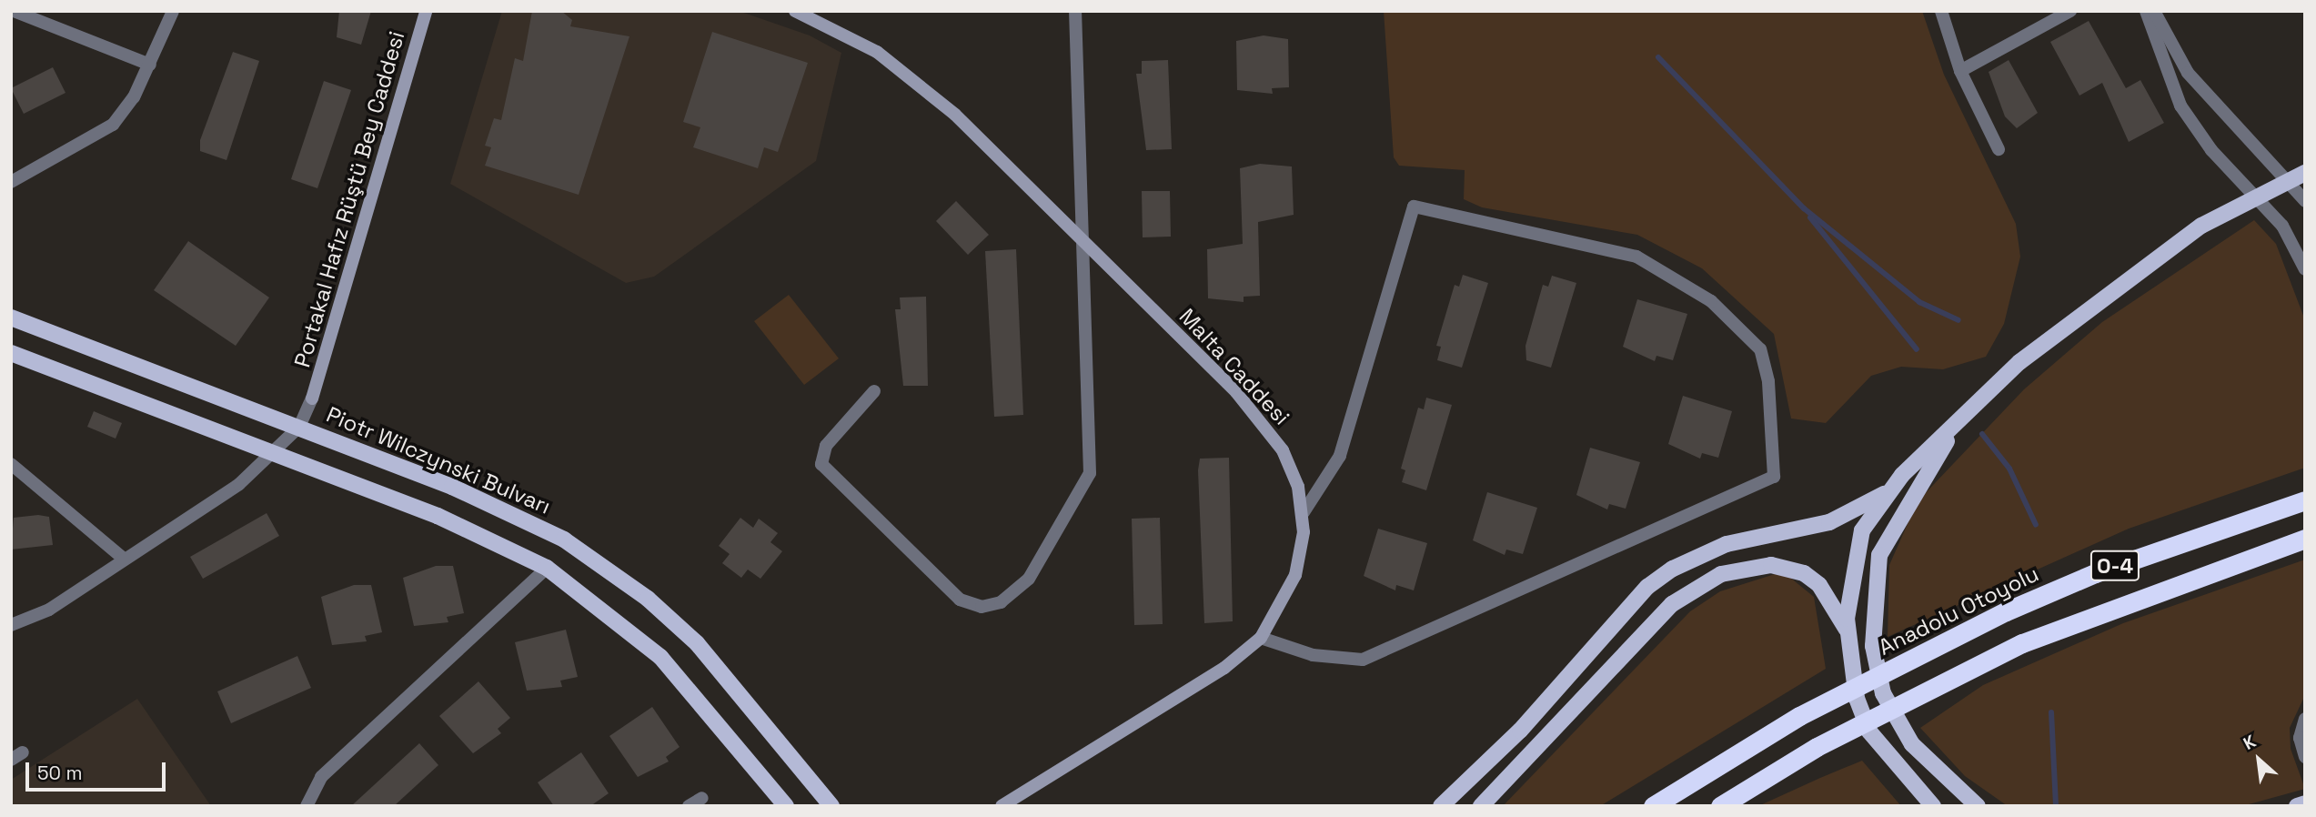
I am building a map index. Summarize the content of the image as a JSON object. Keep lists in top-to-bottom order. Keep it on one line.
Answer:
{"streets":{"highway":["O-4","Anadolu Otoyolu"],"main road":["Portakal Hafız Rüştü Bey Caddesi","Malta Caddesi","Piotr Wilczynski Bulvarı"]},"scale_bar":"50 m","north":"top left"}
